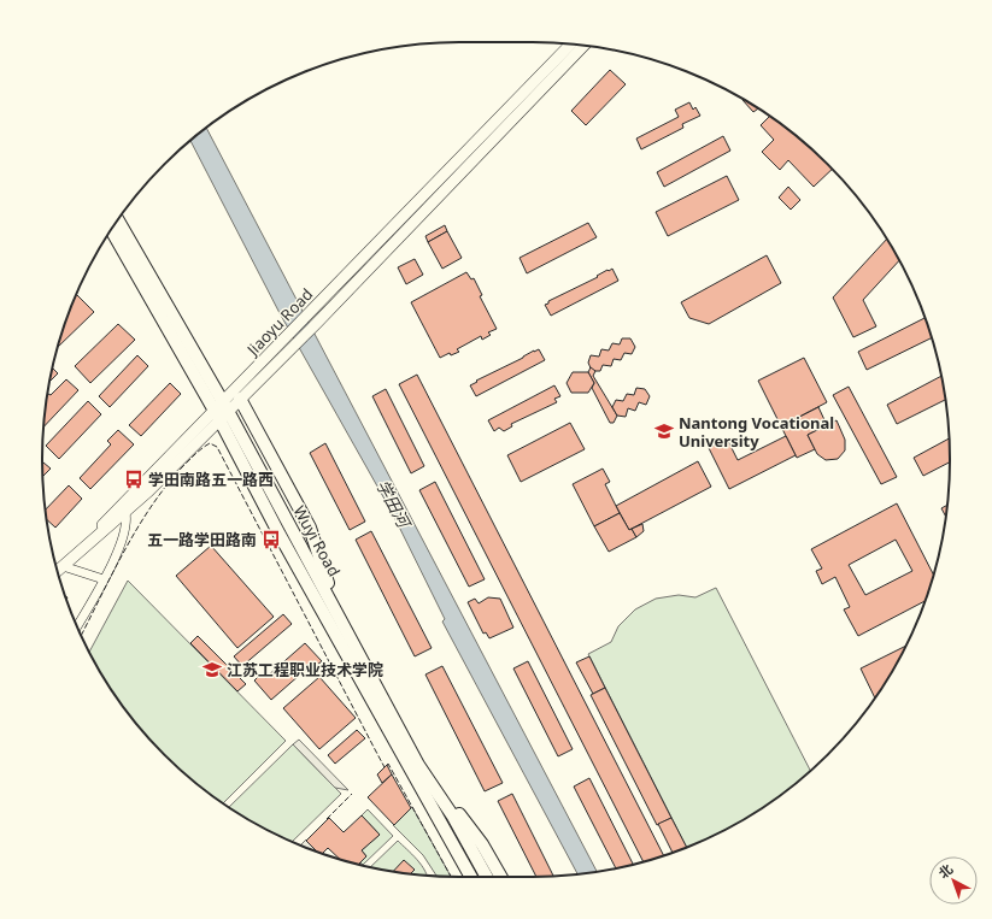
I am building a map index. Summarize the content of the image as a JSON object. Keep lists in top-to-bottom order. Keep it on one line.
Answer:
{"streets":{"main road":["Wuyi Road"],"street":["Jiaoyu Road"]},"crossings":[["Jiaoyu Road","Wuyi Road"]],"water":["学田河"],"places":{"school or university":["Nantong Vocational University","江苏工程职业技术学院"],"bus stop":["学田南路五一路西","五一路学田路南"]},"north":"top left"}
